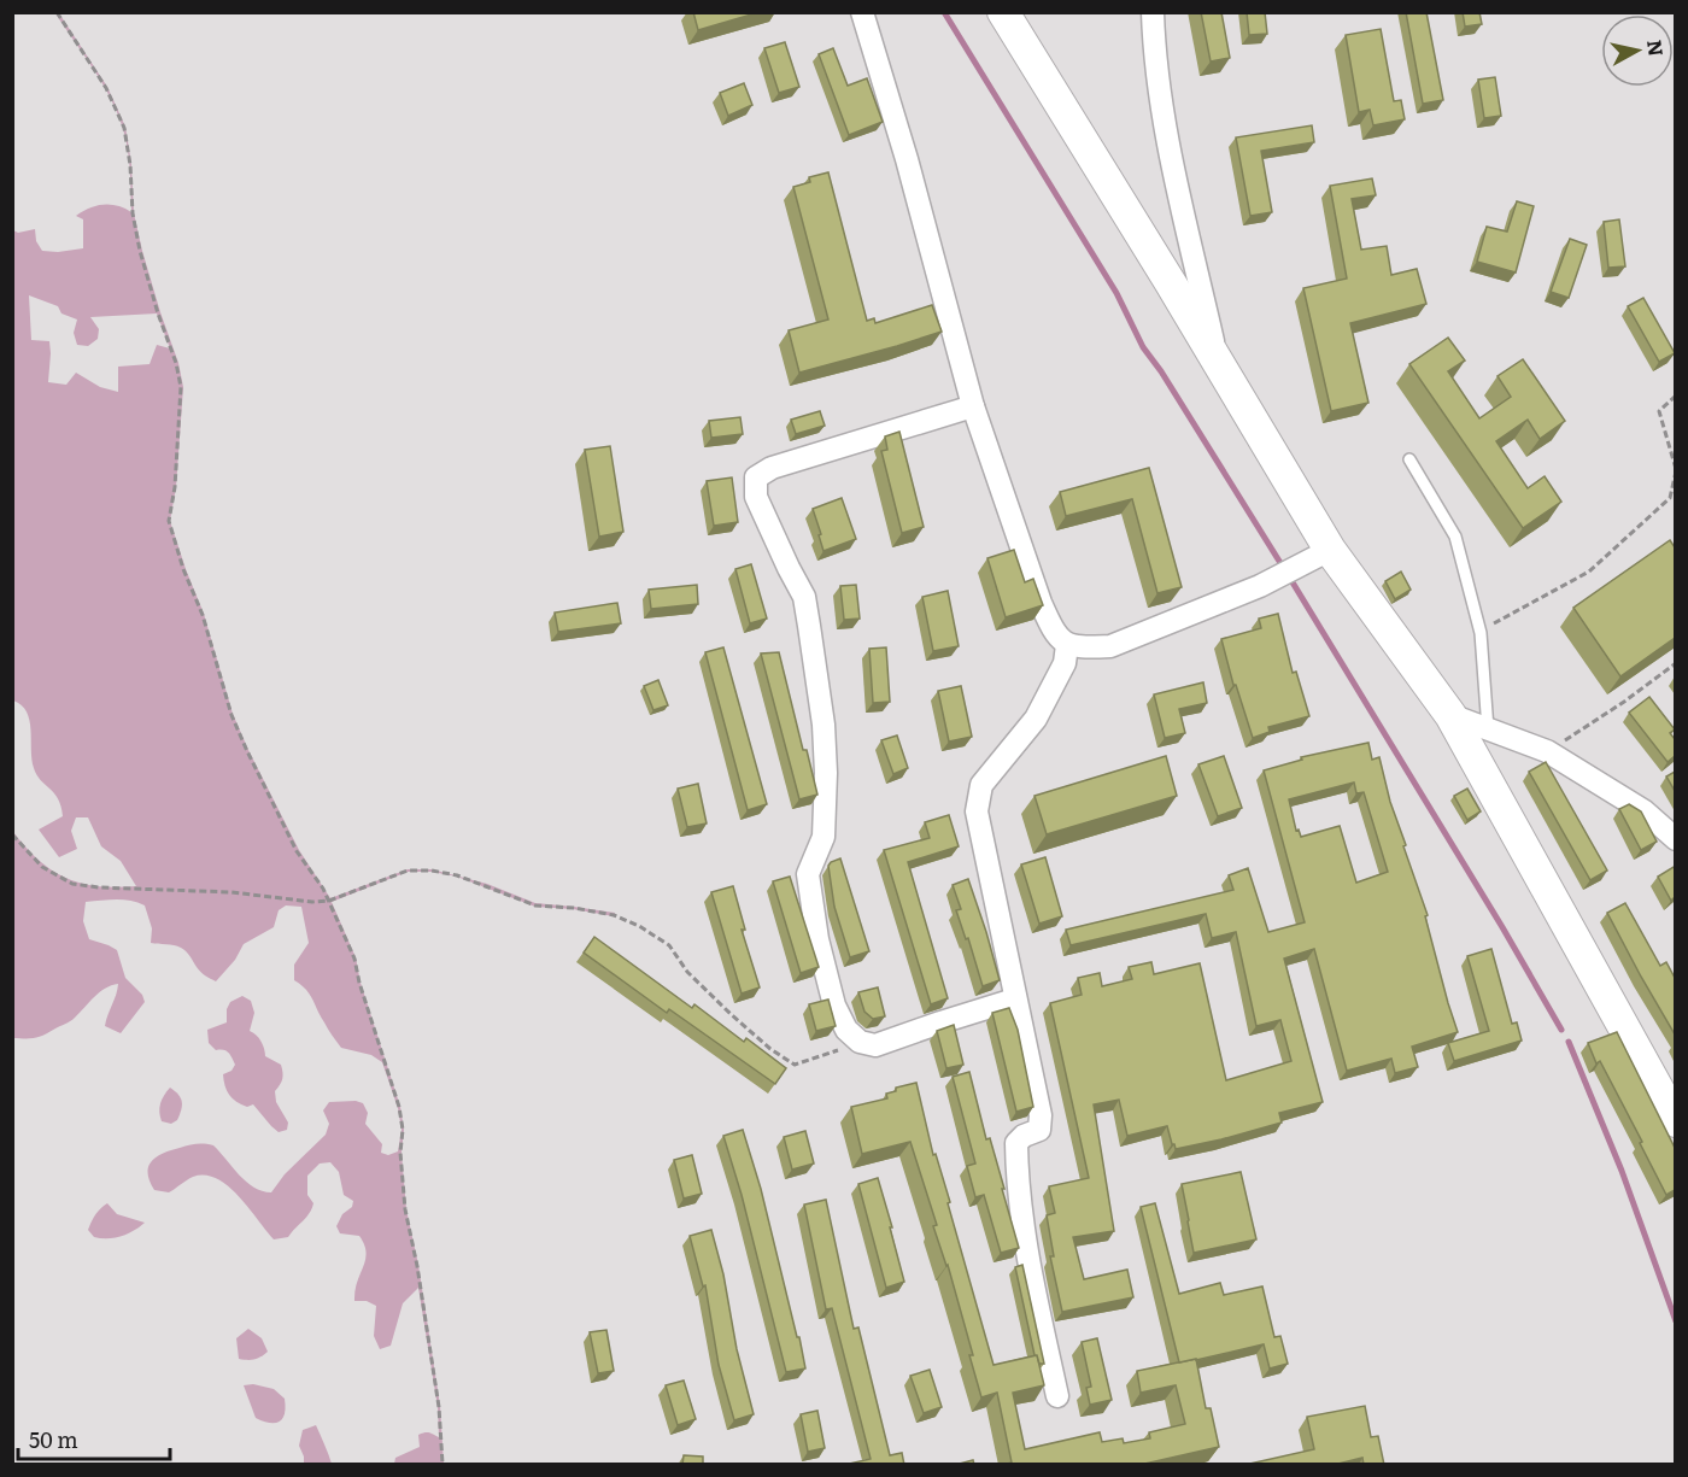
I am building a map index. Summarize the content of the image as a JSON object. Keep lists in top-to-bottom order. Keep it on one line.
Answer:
{"scale_bar":"50 m","north":"right"}
